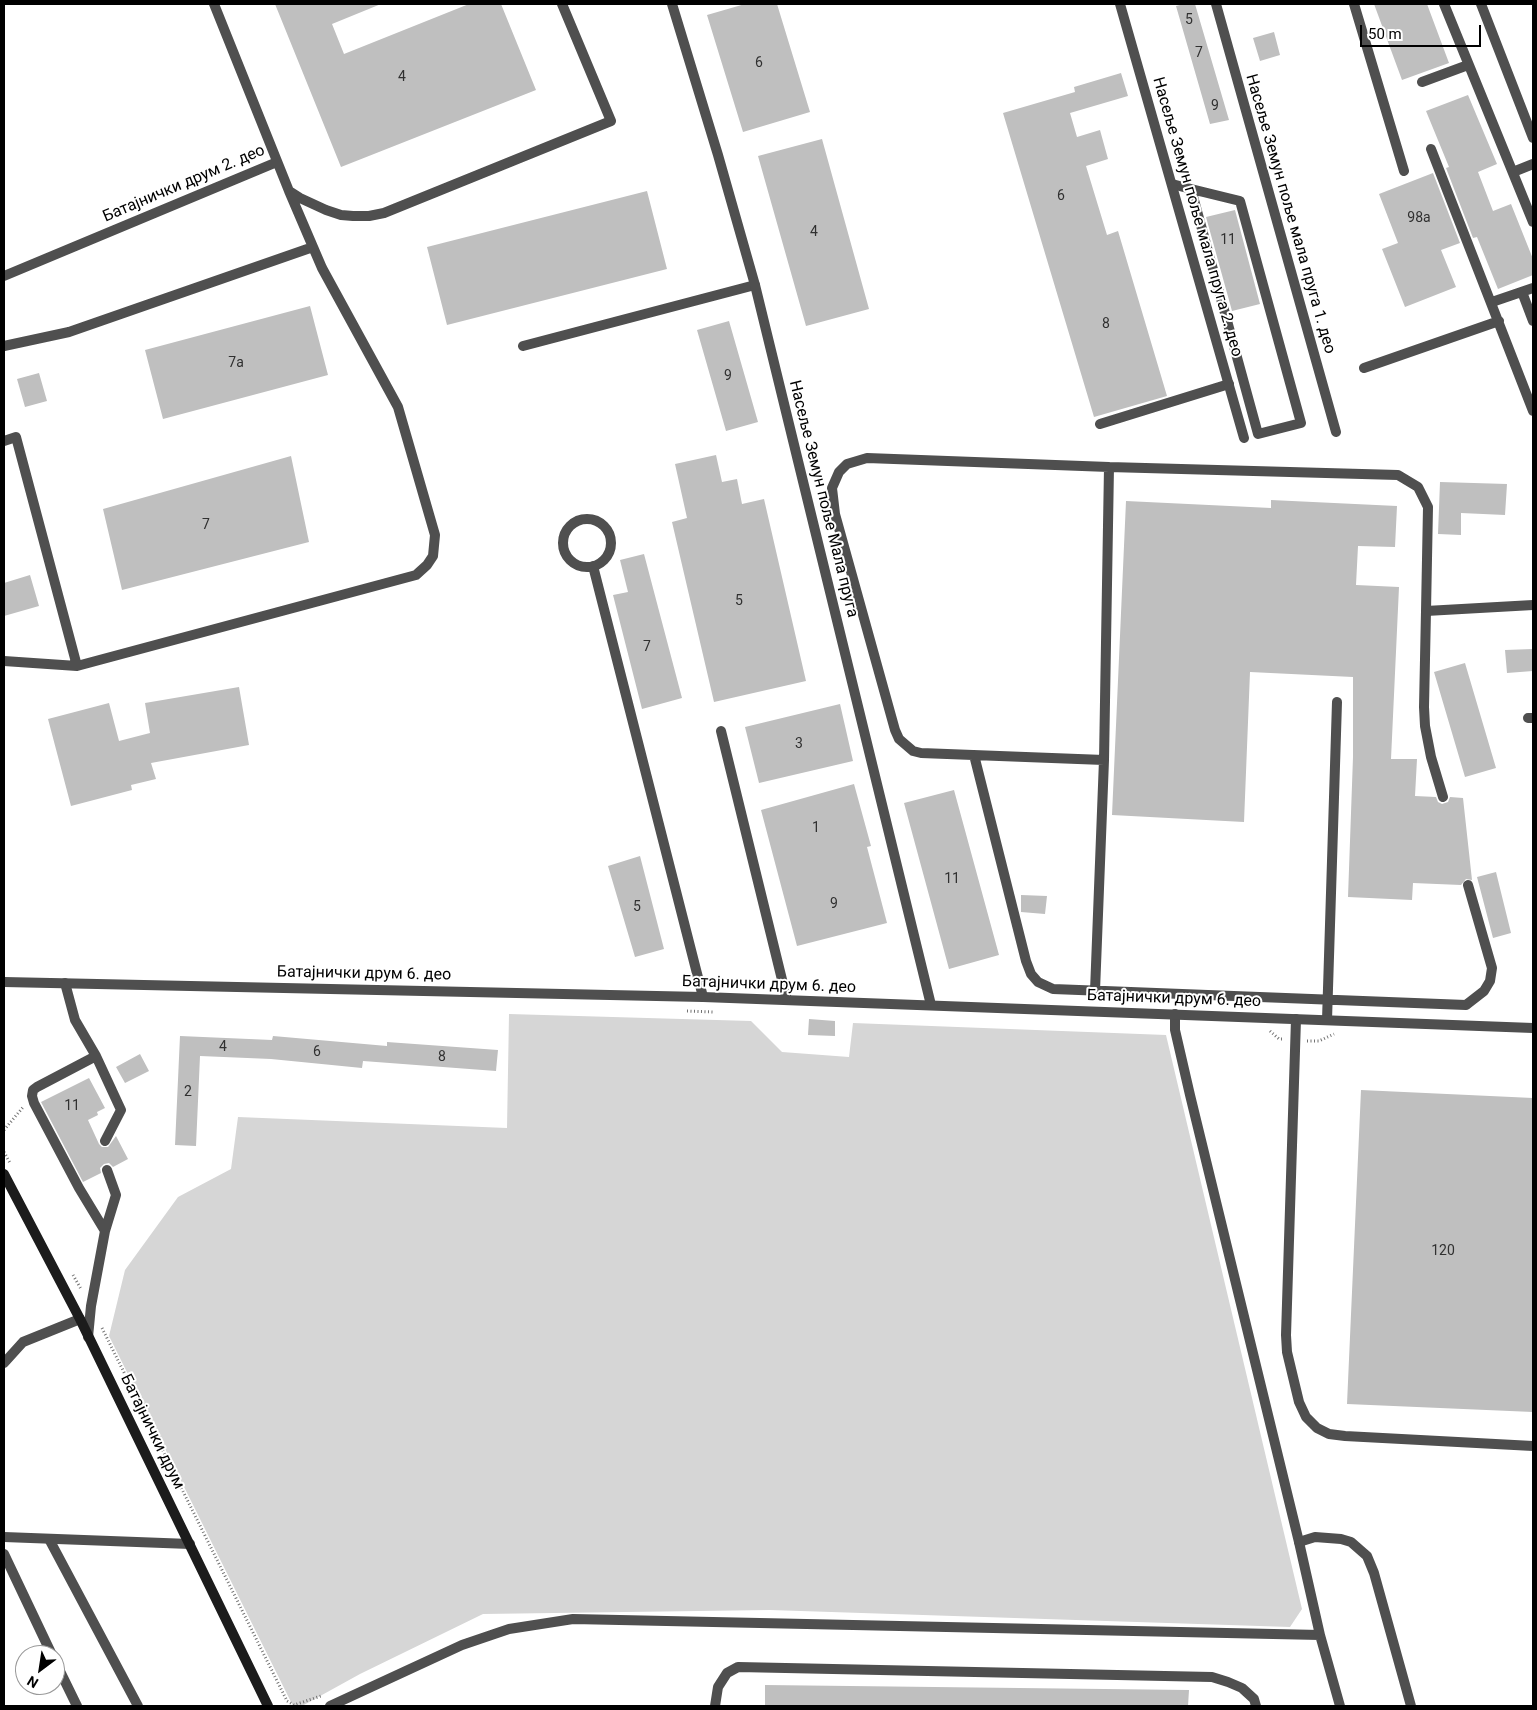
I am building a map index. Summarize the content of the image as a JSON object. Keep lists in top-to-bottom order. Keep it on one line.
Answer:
{"streets":{"main road":["Батајнички друм"],"street":["Батајнички друм 2. део","Насеље Земун поље мала пруга 1. део","Насеље Земун поље мала пруга 2. део","Насеље Земун поље Мала пруга","Батајнички друм 6. део"]},"crossings":[["Насеље Земун поље Мала пруга","Батајнички друм 6. део"]],"house_numbers":["5","7","6","4","9","6","98a","4","11","8","7a","9","7","5","7","3","1","11","9","5","4","6","8","2","11","120"],"scale_bar":"50 m","north":"bottom left"}
